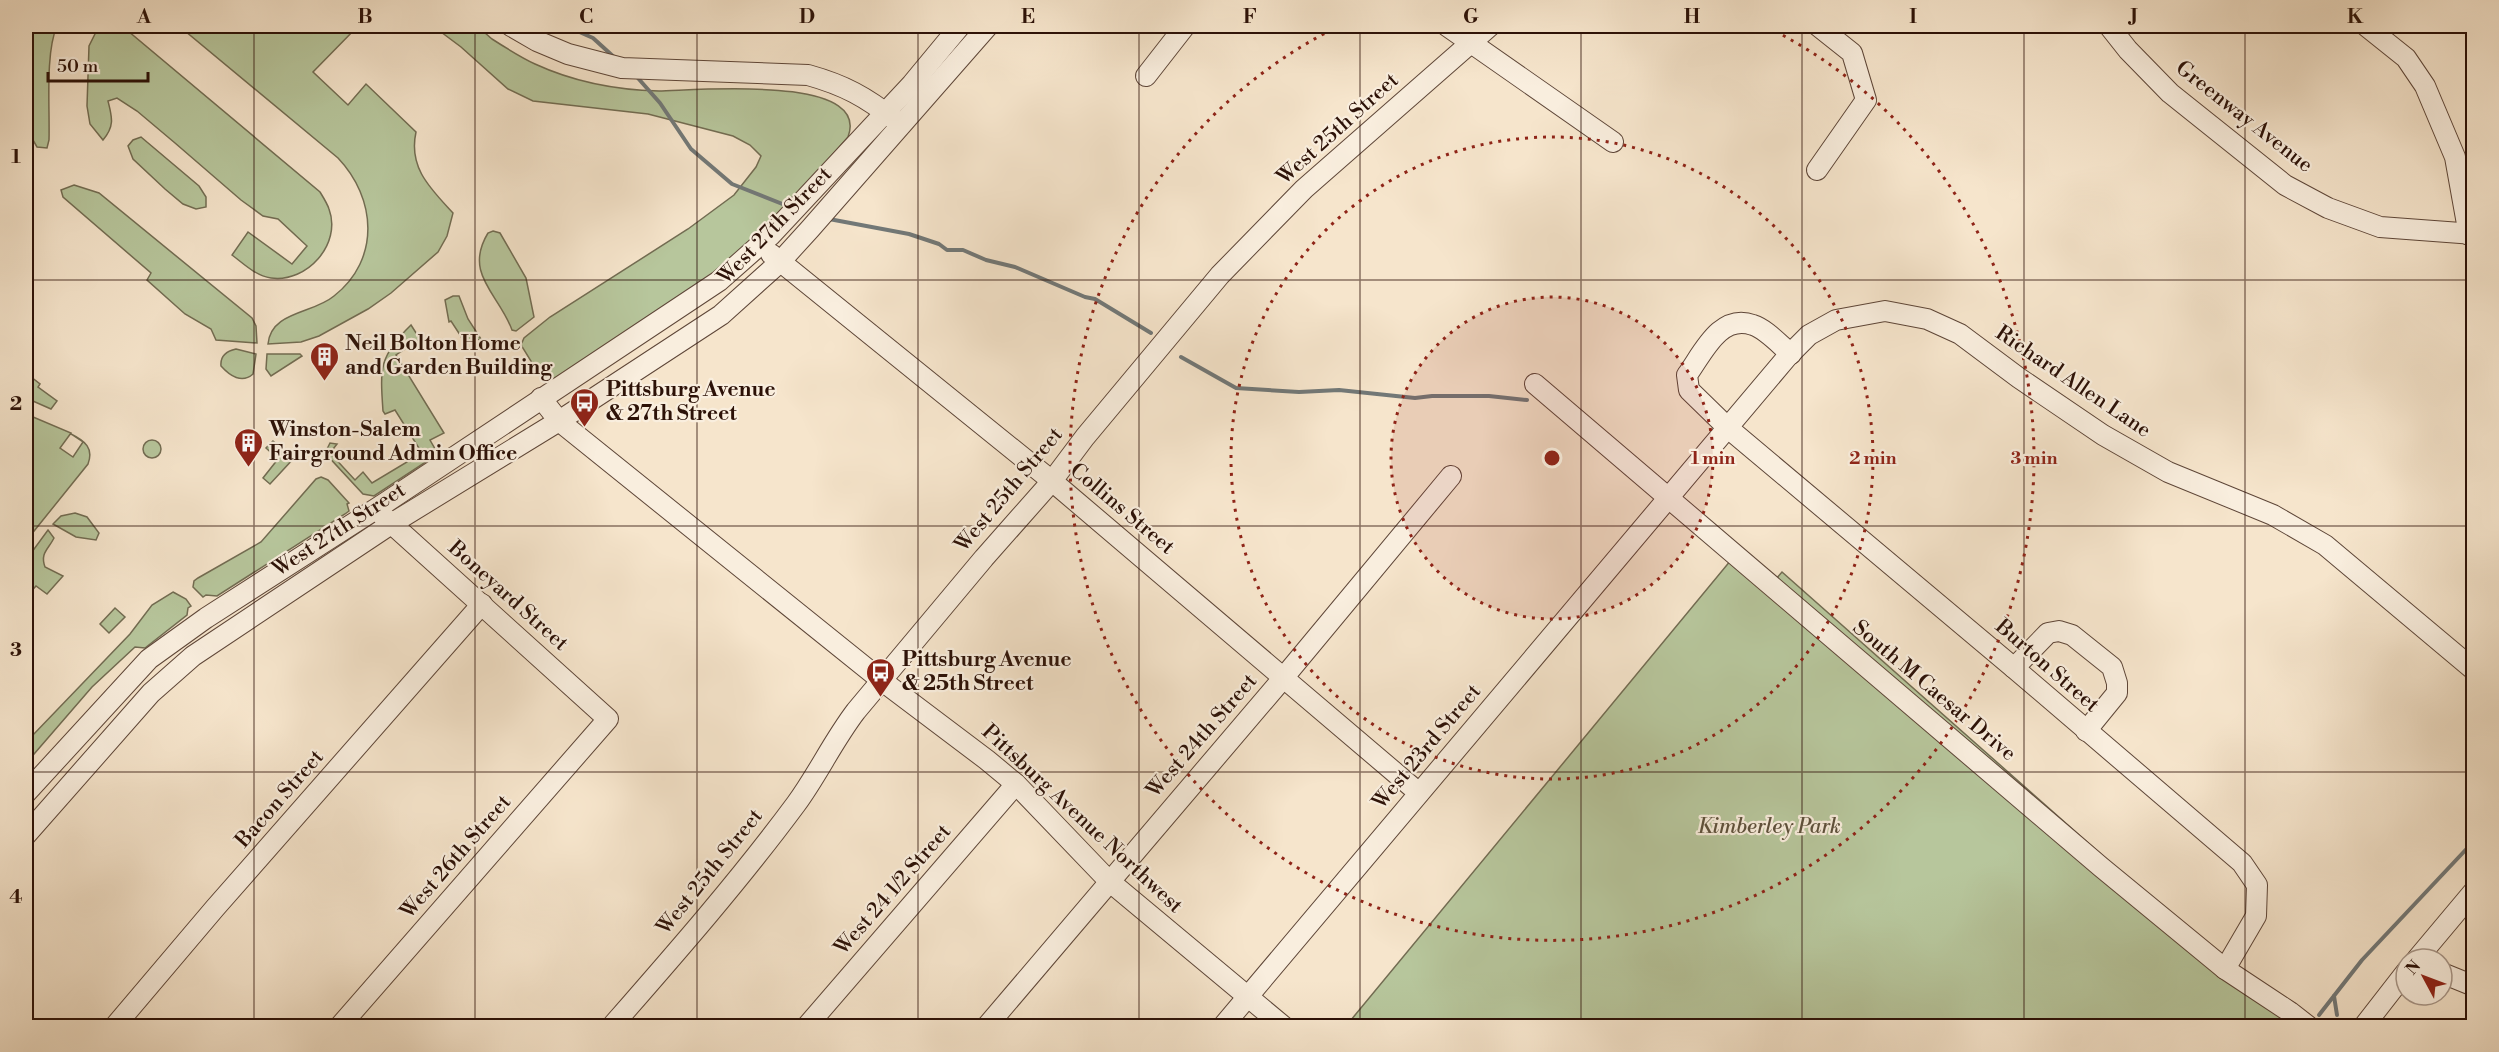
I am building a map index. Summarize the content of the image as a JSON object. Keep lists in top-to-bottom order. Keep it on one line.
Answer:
{"streets":{"street":["Greenway Avenue","West 25th Street","West 27th Street","Richard Allen Lane","Collins Street","Boneyard Street","Burton Street","South M Caesar Drive","West 24th Street","West 23rd Street","Bacon Street","Pittsburg Avenue Northwest","West 26th Street","West 24 1/2 Street"]},"crossings":[["West 25th Street","Collins Street"],["West 25th Street","Pittsburg Avenue Northwest"],["West 27th Street","Collins Street"],["West 27th Street","Boneyard Street"],["West 27th Street","Pittsburg Avenue Northwest"],["Richard Allen Lane","Burton Street"],["Richard Allen Lane","South M Caesar Drive"],["Richard Allen Lane","West 23rd Street"],["Collins Street","West 24th Street"],["Collins Street","West 23rd Street"],["Boneyard Street","Bacon Street"],["Boneyard Street","West 26th Street"],["Burton Street","South M Caesar Drive"],["South M Caesar Drive","West 23rd Street"],["West 24th Street","Pittsburg Avenue Northwest"],["West 23rd Street","Pittsburg Avenue Northwest"],["Pittsburg Avenue Northwest","West 24 1/2 Street"]],"parks":["Kimberley Park"],"places":{"building":["Neil Bolton Home and Garden Building","Winston-Salem Fairground Admin Office"],"bus stop":["Pittsburg Avenue & 27th Street","Pittsburg Avenue & 25th Street"]},"scale_bar":"50 m","north":"top left","grid":{"columns":["A","B","C","D","E","F","G","H","I","J","K"],"rows":["1","2","3","4"]},"rings":["1 min","2 min","3 min"]}
